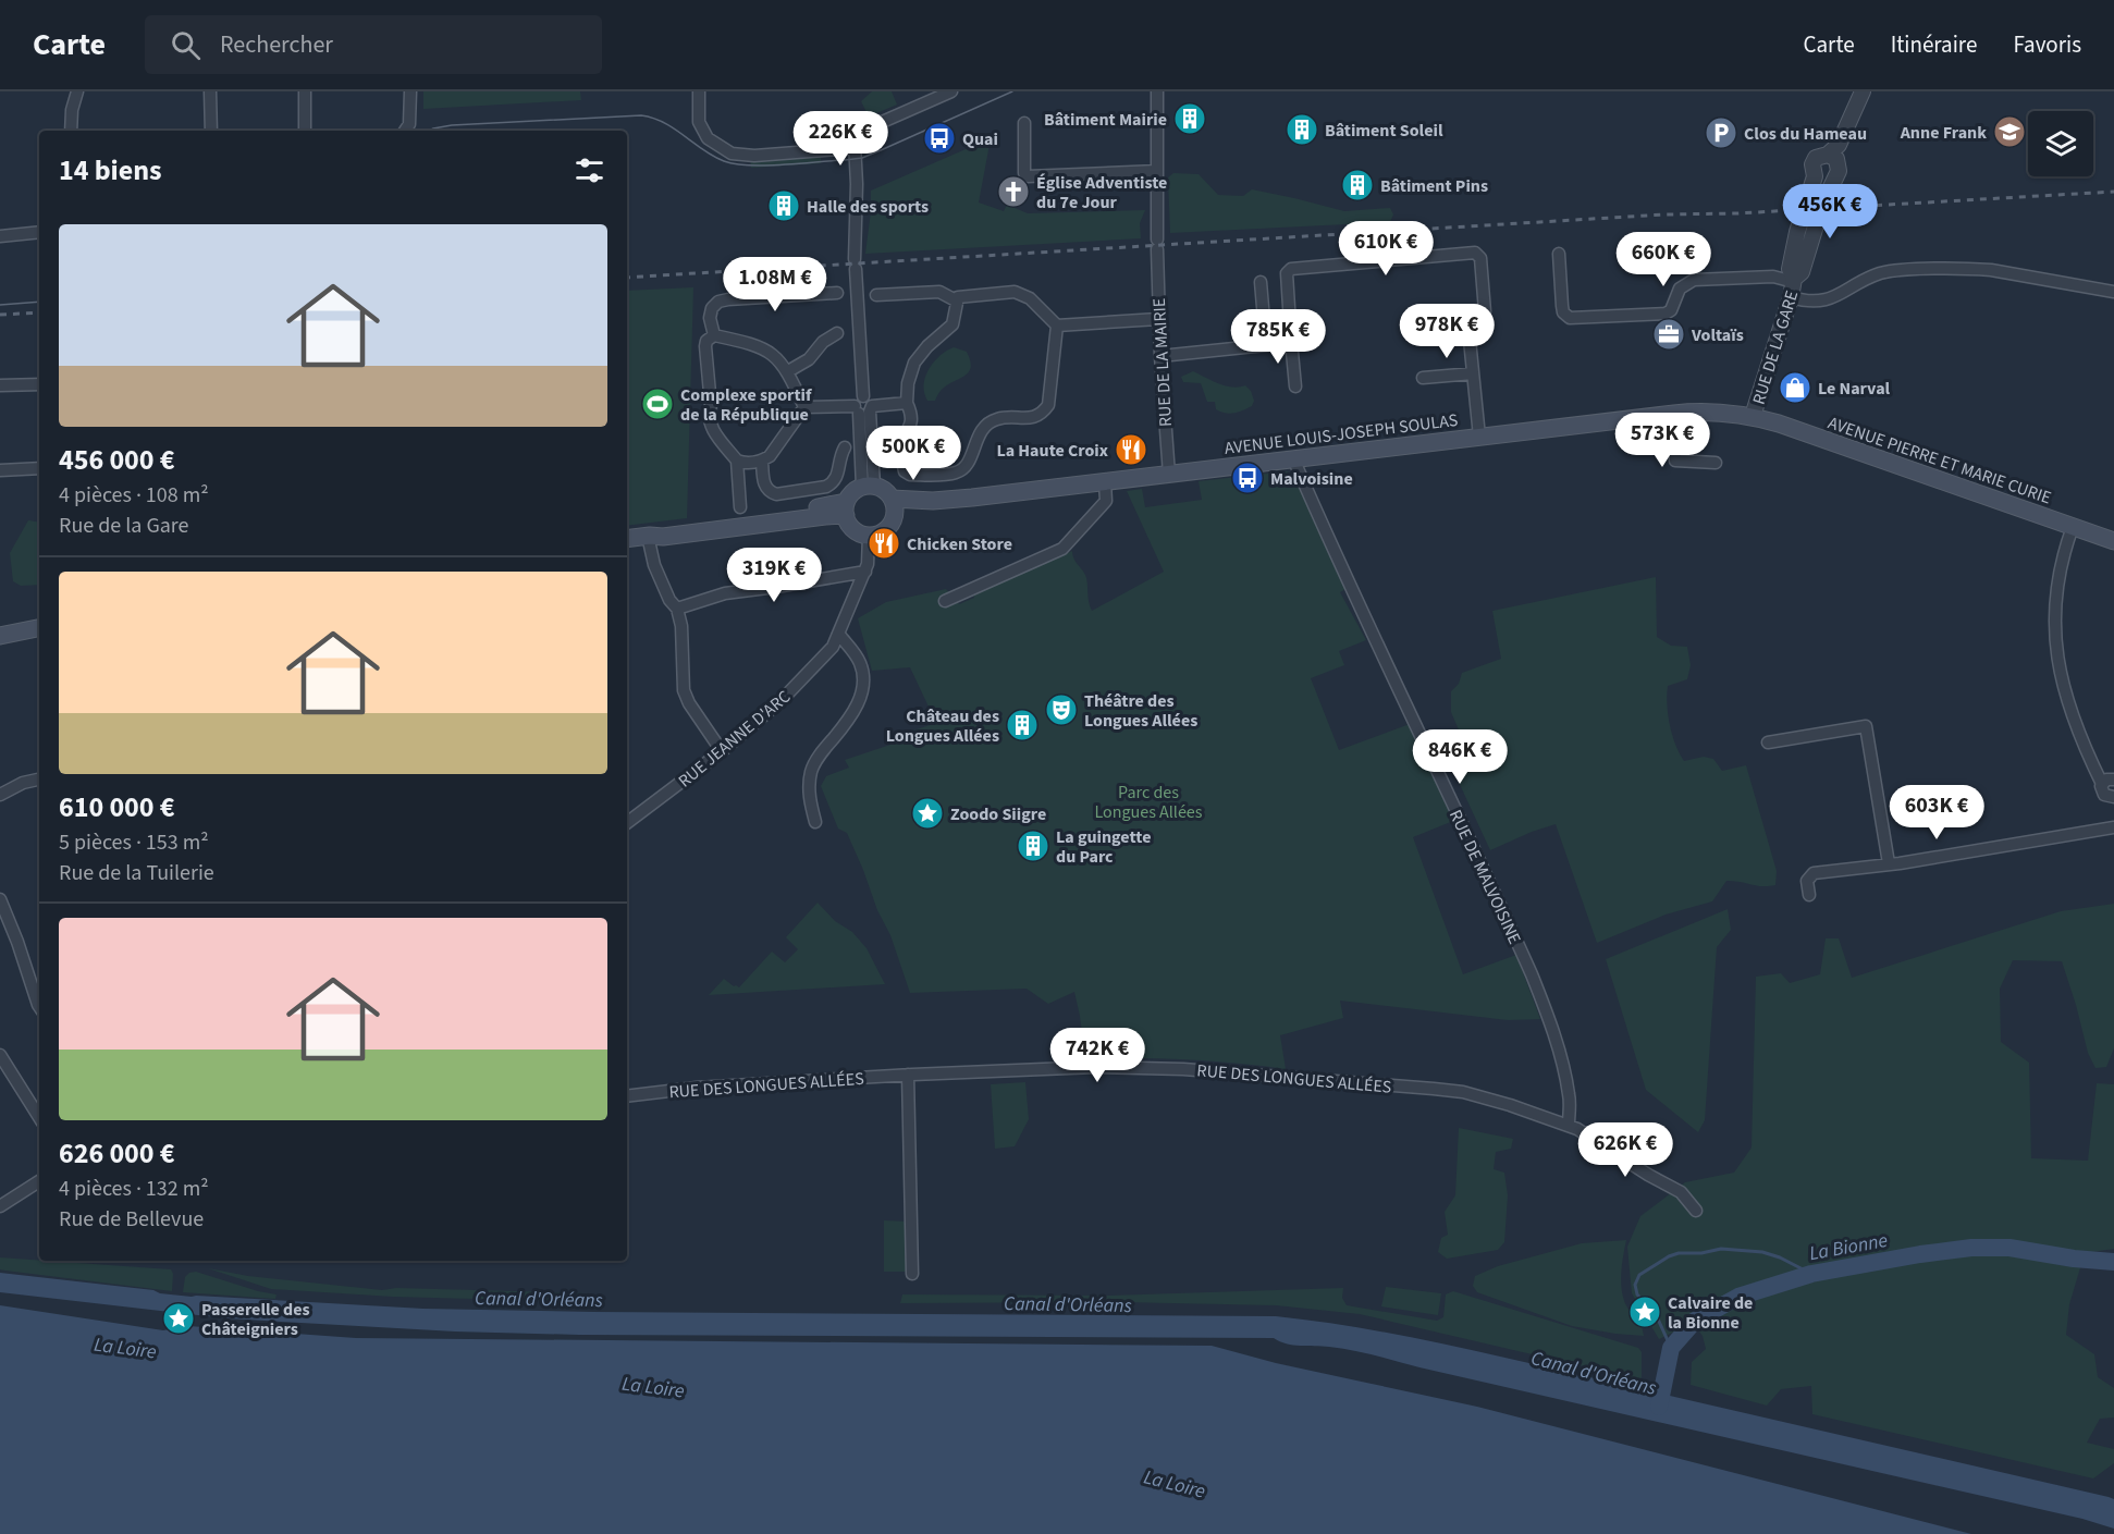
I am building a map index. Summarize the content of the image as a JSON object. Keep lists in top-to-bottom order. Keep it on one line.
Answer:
{"streets":{"main road":["AVENUE LOUIS-JOSEPH SOULAS","AVENUE PIERRE ET MARIE CURIE"],"street":["RUE DE LA GARE","RUE DE LA MAIRIE","RUE JEANNE D'ARC","RUE DE MALVOISINE","RUE DES LONGUES ALLÉES"]},"crossings":[["RUE DE LA GARE","AVENUE LOUIS-JOSEPH SOULAS"],["RUE DE LA GARE","AVENUE PIERRE ET MARIE CURIE"],["RUE DE LA MAIRIE","AVENUE LOUIS-JOSEPH SOULAS"],["AVENUE LOUIS-JOSEPH SOULAS","AVENUE PIERRE ET MARIE CURIE"],["AVENUE LOUIS-JOSEPH SOULAS","RUE DE MALVOISINE"],["RUE DE MALVOISINE","RUE DES LONGUES ALLÉES"]],"water":["La Bionne","Canal d'Orléans","La Loire"],"parks":["Parc des Longues Allées"],"places":{"building":["Bâtiment Mairie","Bâtiment Soleil","Bâtiment Pins","Halle des sports","Château des Longues Allées","La guingette du Parc"],"school or university":["Anne Frank"],"parking":["Clos du Hameau"],"bus stop":["Quai","Malvoisine"],"church":["Église Adventiste du 7e Jour"],"office":["Voltaïs"],"shop":["Le Narval"],"sports":["Complexe sportif de la République"],"restaurant":["La Haute Croix","Chicken Store"],"theatre":["Théâtre des Longues Allées"],"place":["Zoodo Siigre","Calvaire de la Bionne","Passerelle des Châteigniers"]},"page":{"header":"Carte","search":"Rechercher","nav":["Carte","Itinéraire","Favoris"],"price":["226K €","456K €","610K €","660K €","1.08M €","978K €","785K €","573K €","500K €","319K €","846K €","603K €","742K €","626K €"],"heading":"14 biens","list":[{"name":"456 000 €","note":"4 pièces · 108 m² · Rue de la Gare"},{"name":"610 000 €","note":"5 pièces · 153 m² · Rue de la Tuilerie"},{"name":"626 000 €","note":"4 pièces · 132 m² · Rue de Bellevue"}]}}
